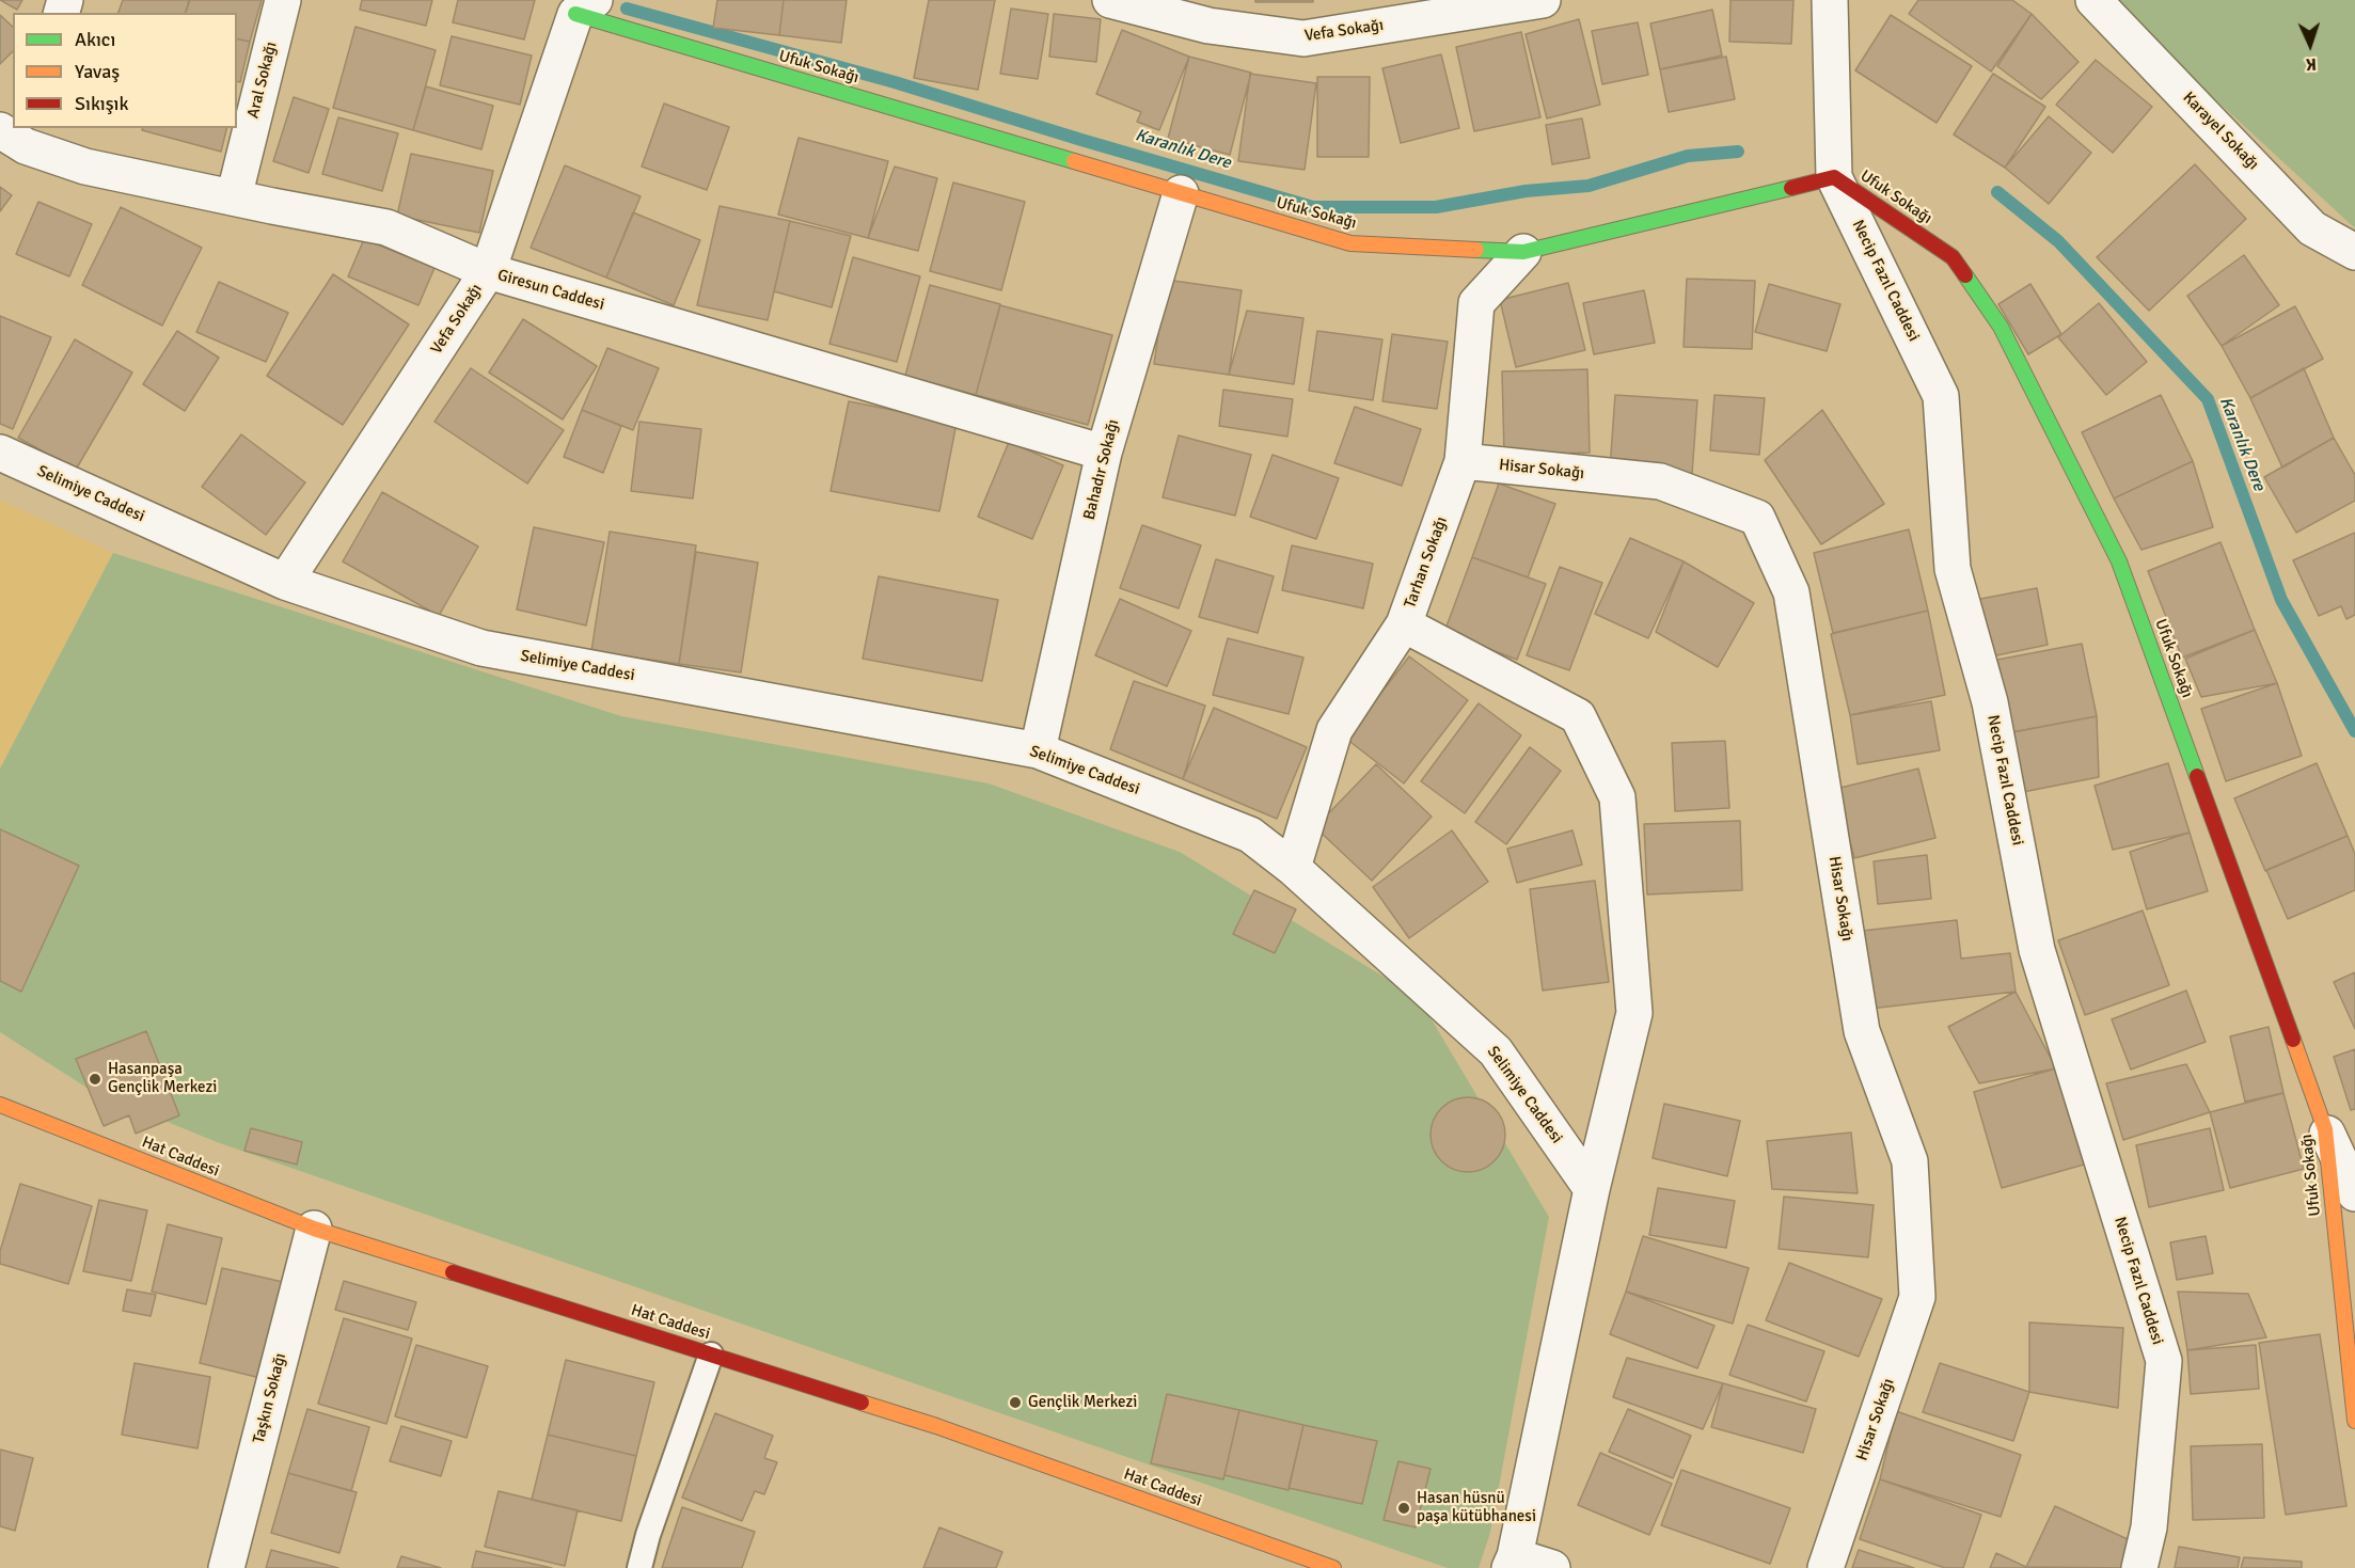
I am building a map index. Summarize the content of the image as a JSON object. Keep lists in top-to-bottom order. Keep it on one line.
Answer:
{"streets":{"street":["Vefa Sokağı","Ufuk Sokağı","Aral Sokağı","Karayel Sokağı","Necip Fazıl Caddesi","Giresun Caddesi","Bahadır Sokağı","Hisar Sokağı","Selimiye Caddesi","Tarhan Sokağı","Hat Caddesi","Taşkın Sokağı"]},"crossings":[["Vefa Sokağı","Ufuk Sokağı"],["Vefa Sokağı","Giresun Caddesi"],["Vefa Sokağı","Selimiye Caddesi"],["Ufuk Sokağı","Necip Fazıl Caddesi"],["Ufuk Sokağı","Bahadır Sokağı"],["Ufuk Sokağı","Tarhan Sokağı"],["Aral Sokağı","Giresun Caddesi"],["Giresun Caddesi","Bahadır Sokağı"],["Bahadır Sokağı","Selimiye Caddesi"],["Hisar Sokağı","Tarhan Sokağı"],["Selimiye Caddesi","Tarhan Sokağı"],["Hat Caddesi","Taşkın Sokağı"]],"water":["Karanlık Dere"],"places":["Hasanpaşa Gençlik Merkezi","Gençlik Merkezi","Hasan hüsnü paşa kütübhanesi"],"legend":["Akıcı","Yavaş","Sıkışık"],"north":"bottom"}
